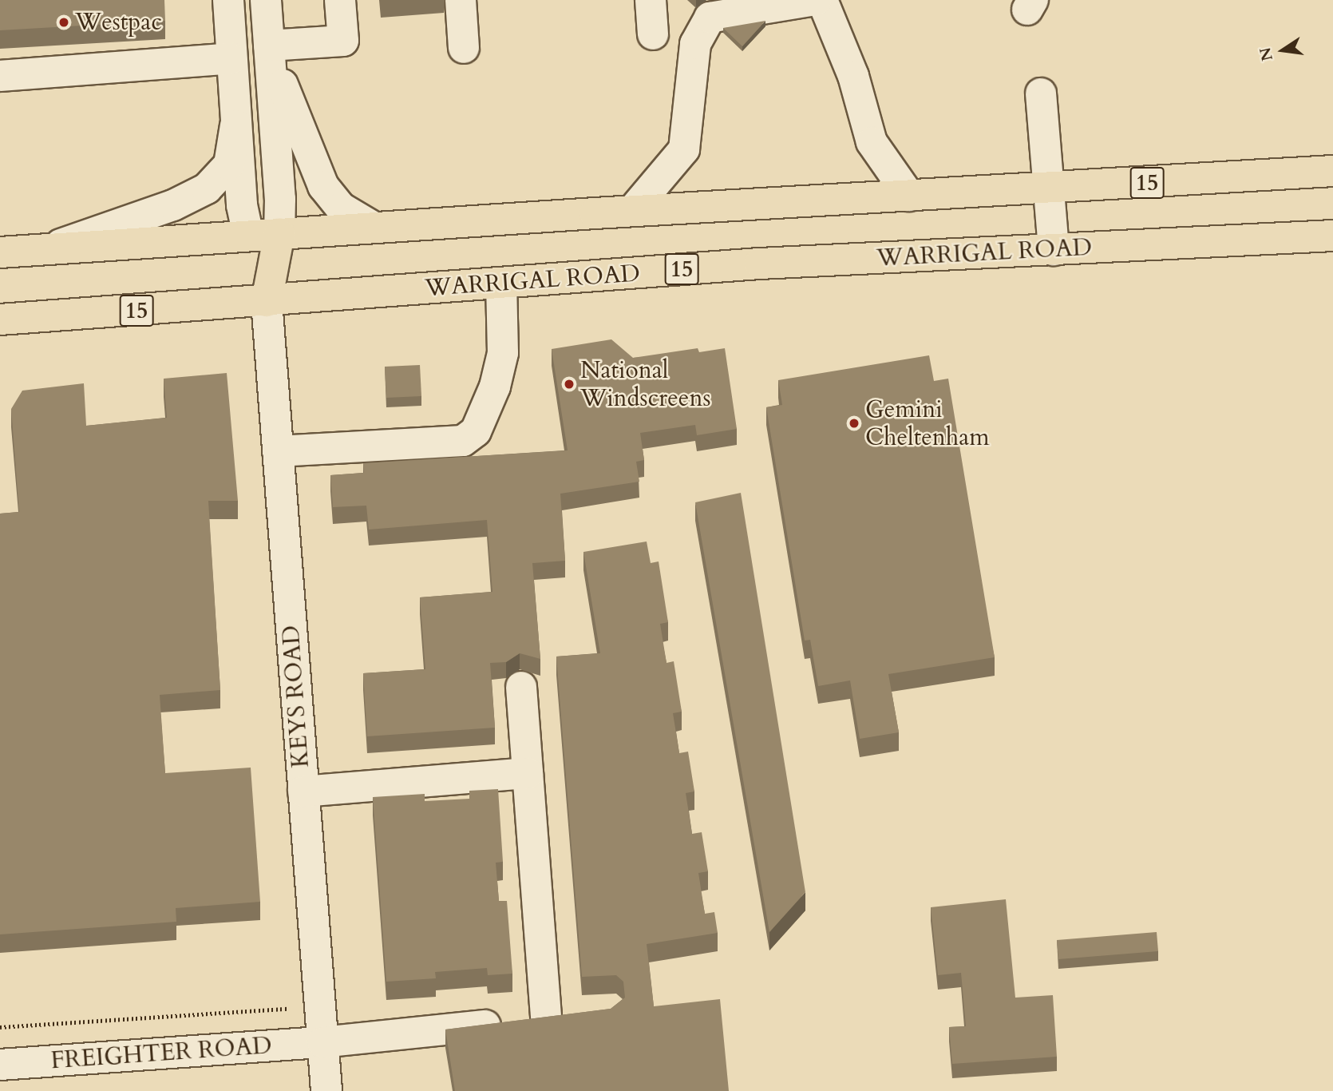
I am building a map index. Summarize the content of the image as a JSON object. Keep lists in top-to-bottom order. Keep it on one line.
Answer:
{"streets":{"highway":["15","WARRIGAL ROAD"],"street":["KEYS ROAD","FREIGHTER ROAD"]},"crossings":[["WARRIGAL ROAD","KEYS ROAD"],["KEYS ROAD","FREIGHTER ROAD"]],"places":["Westpac","National Windscreens","Gemini Cheltenham"],"north":"left"}
